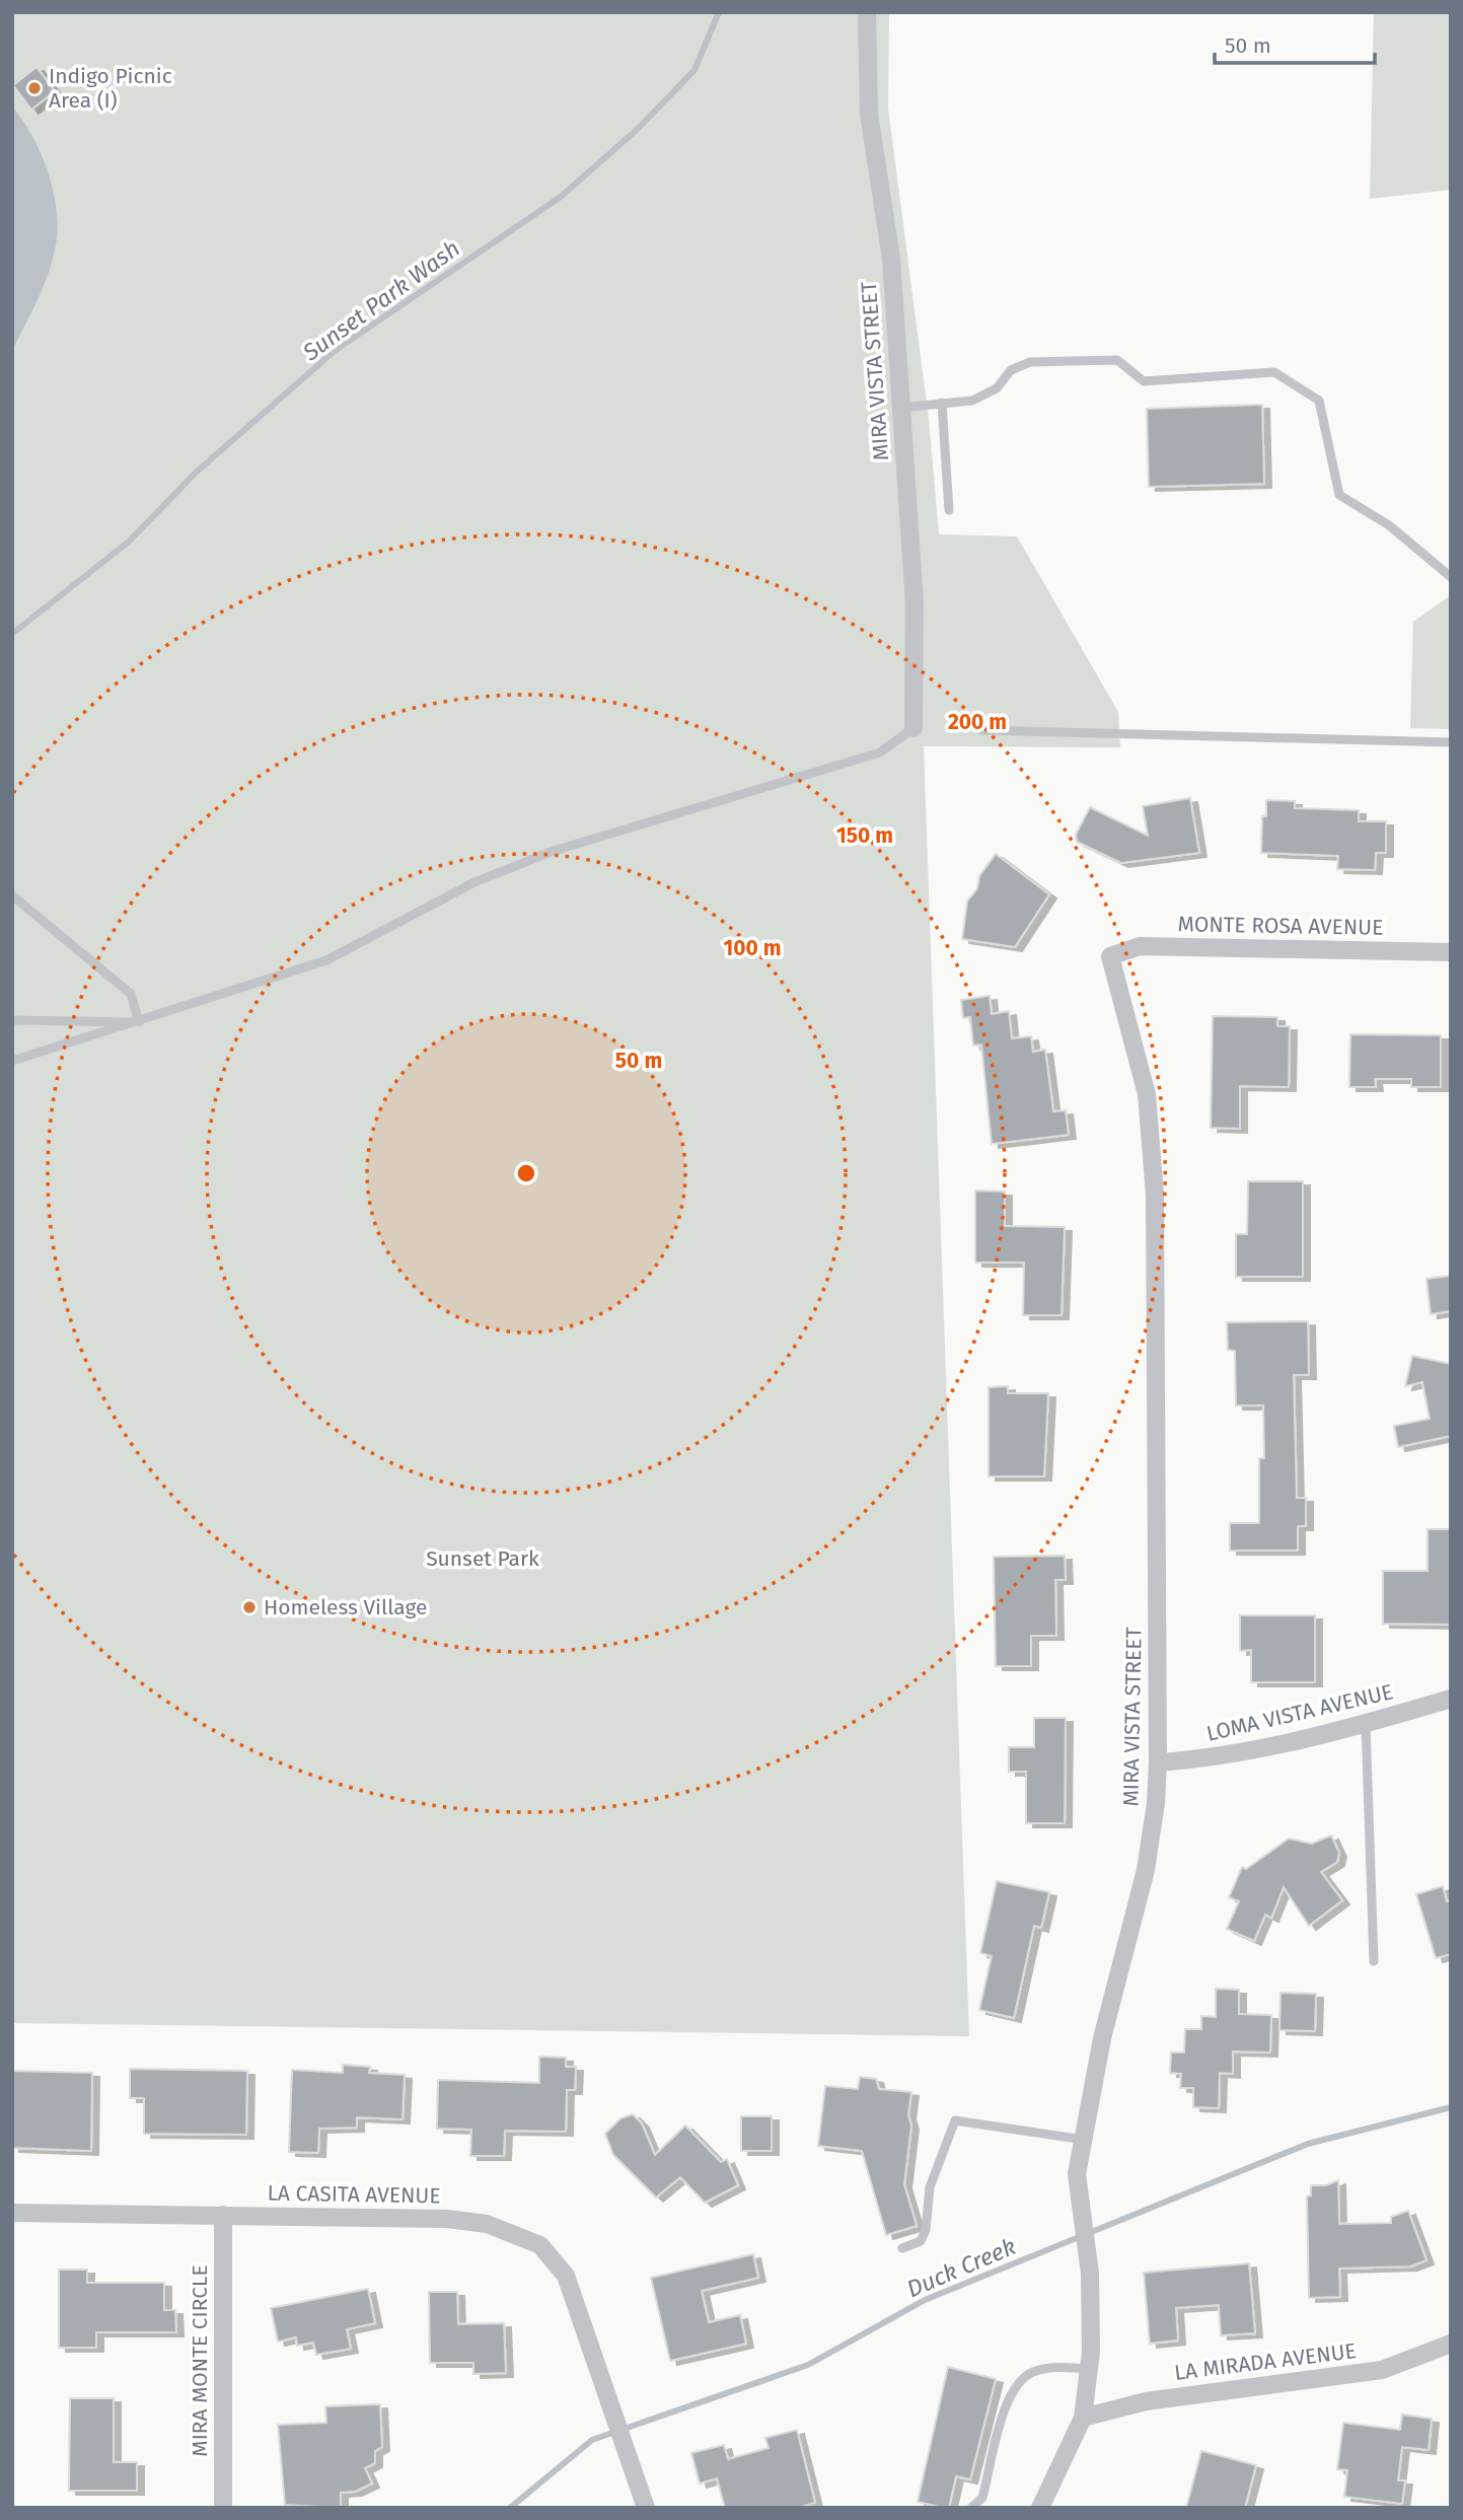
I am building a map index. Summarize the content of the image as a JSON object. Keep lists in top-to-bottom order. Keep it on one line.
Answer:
{"streets":{"street":["MIRA VISTA STREET","MONTE ROSA AVENUE","LOMA VISTA AVENUE","LA CASITA AVENUE","MIRA MONTE CIRCLE","LA MIRADA AVENUE"]},"crossings":[["MIRA VISTA STREET","MONTE ROSA AVENUE"],["MIRA VISTA STREET","LOMA VISTA AVENUE"],["MIRA VISTA STREET","LA MIRADA AVENUE"],["LA CASITA AVENUE","MIRA MONTE CIRCLE"]],"water":["Sunset Park Wash","Duck Creek"],"parks":["Sunset Park"],"places":["Indigo Picnic Area (I)","Homeless Village"],"scale_bar":"50 m","rings":["200 m","150 m","100 m","50 m"]}
